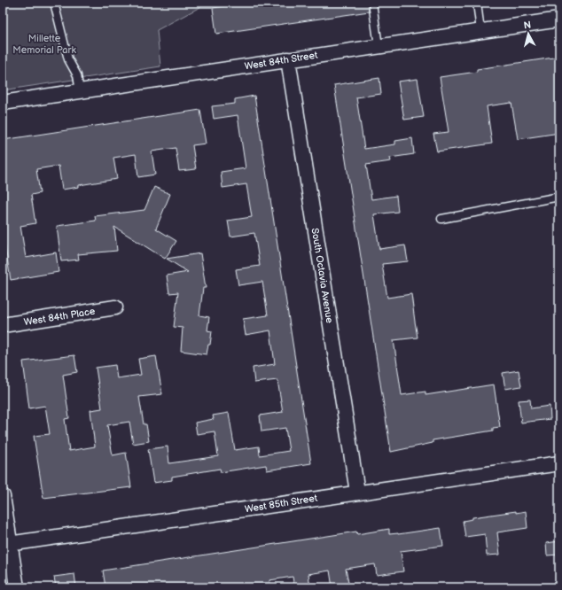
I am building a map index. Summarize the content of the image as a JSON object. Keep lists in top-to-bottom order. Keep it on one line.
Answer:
{"streets":{"street":["West 84th Street","South Octavia Avenue","West 84th Place","West 85th Street"]},"crossings":[["West 84th Street","South Octavia Avenue"],["South Octavia Avenue","West 85th Street"]],"parks":["Millette Memorial Park"],"north":"top"}
